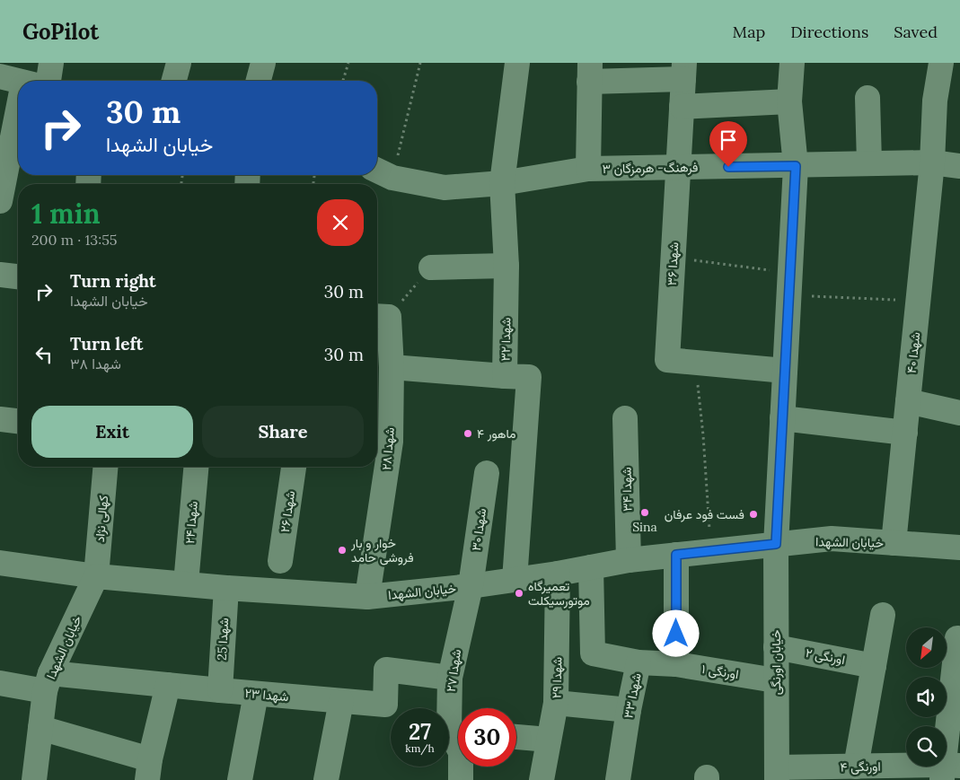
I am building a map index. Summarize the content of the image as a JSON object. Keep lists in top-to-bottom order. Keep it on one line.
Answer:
{"streets":{"street":["فرهنگ- هرمزگان ۳","شهدا ۳۶","شهدا ۳۲","شهدا ۴۰","شهدا ۲۸","شهدا ۳۴","شهدا ۲۶","کهالی نژاد","شهدا ۲۴","شهدا ۳۰","خیابان الشهدا","شهدا 25","اورنگی ۲","خیابان اورنگی","شهدا ۲۷","اورنگی ۱","شهدا ۲۹","شهدا ۲۳","شهدا ۳۳","اورنگی ۴"]},"crossings":[["فرهنگ- هرمزگان ۳","شهدا ۳۶"],["فرهنگ- هرمزگان ۳","شهدا ۳۲"],["فرهنگ- هرمزگان ۳","شهدا ۴۰"],["فرهنگ- هرمزگان ۳","خیابان اورنگی"],["شهدا ۳۲","خیابان الشهدا"],["شهدا ۴۰","خیابان الشهدا"],["شهدا ۲۸","خیابان الشهدا"],["شهدا ۳۴","خیابان الشهدا"],["کهالی نژاد","خیابان الشهدا"],["شهدا ۲۴","خیابان الشهدا"],["شهدا ۳۰","خیابان الشهدا"],["شهدا ۳۰","شهدا ۲۷"],["خیابان الشهدا","شهدا 25"],["خیابان الشهدا","خیابان اورنگی"],["خیابان الشهدا","شهدا ۲۷"],["خیابان الشهدا","شهدا ۲۹"],["خیابان الشهدا","شهدا ۲۳"],["خیابان الشهدا","شهدا ۳۳"],["شهدا 25","شهدا ۲۳"],["اورنگی ۲","خیابان اورنگی"],["خیابان اورنگی","اورنگی ۱"],["خیابان اورنگی","اورنگی ۴"],["شهدا ۲۷","شهدا ۲۳"],["اورنگی ۱","شهدا ۳۳"]],"places":["ماهور ۴","Sina","فست فود عرفان","خوار و بار فروشی حامد","تعمیرگاه موتورسیکلت"],"north":"bottom left","page":{"header":"GoPilot","nav":["Map","Directions","Saved"],"turn":["30 m","خیابان الشهدا"],"heading":["1 min","200 m · 13:55"],"list":[{"name":"Turn right","note":"خیابان الشهدا","value":"30 m"},{"name":"Turn left","note":"شهدا ۳۸","value":"30 m"}],"buttons":["Exit","Share"],"speed":"27 km/h","limit":"30"}}
